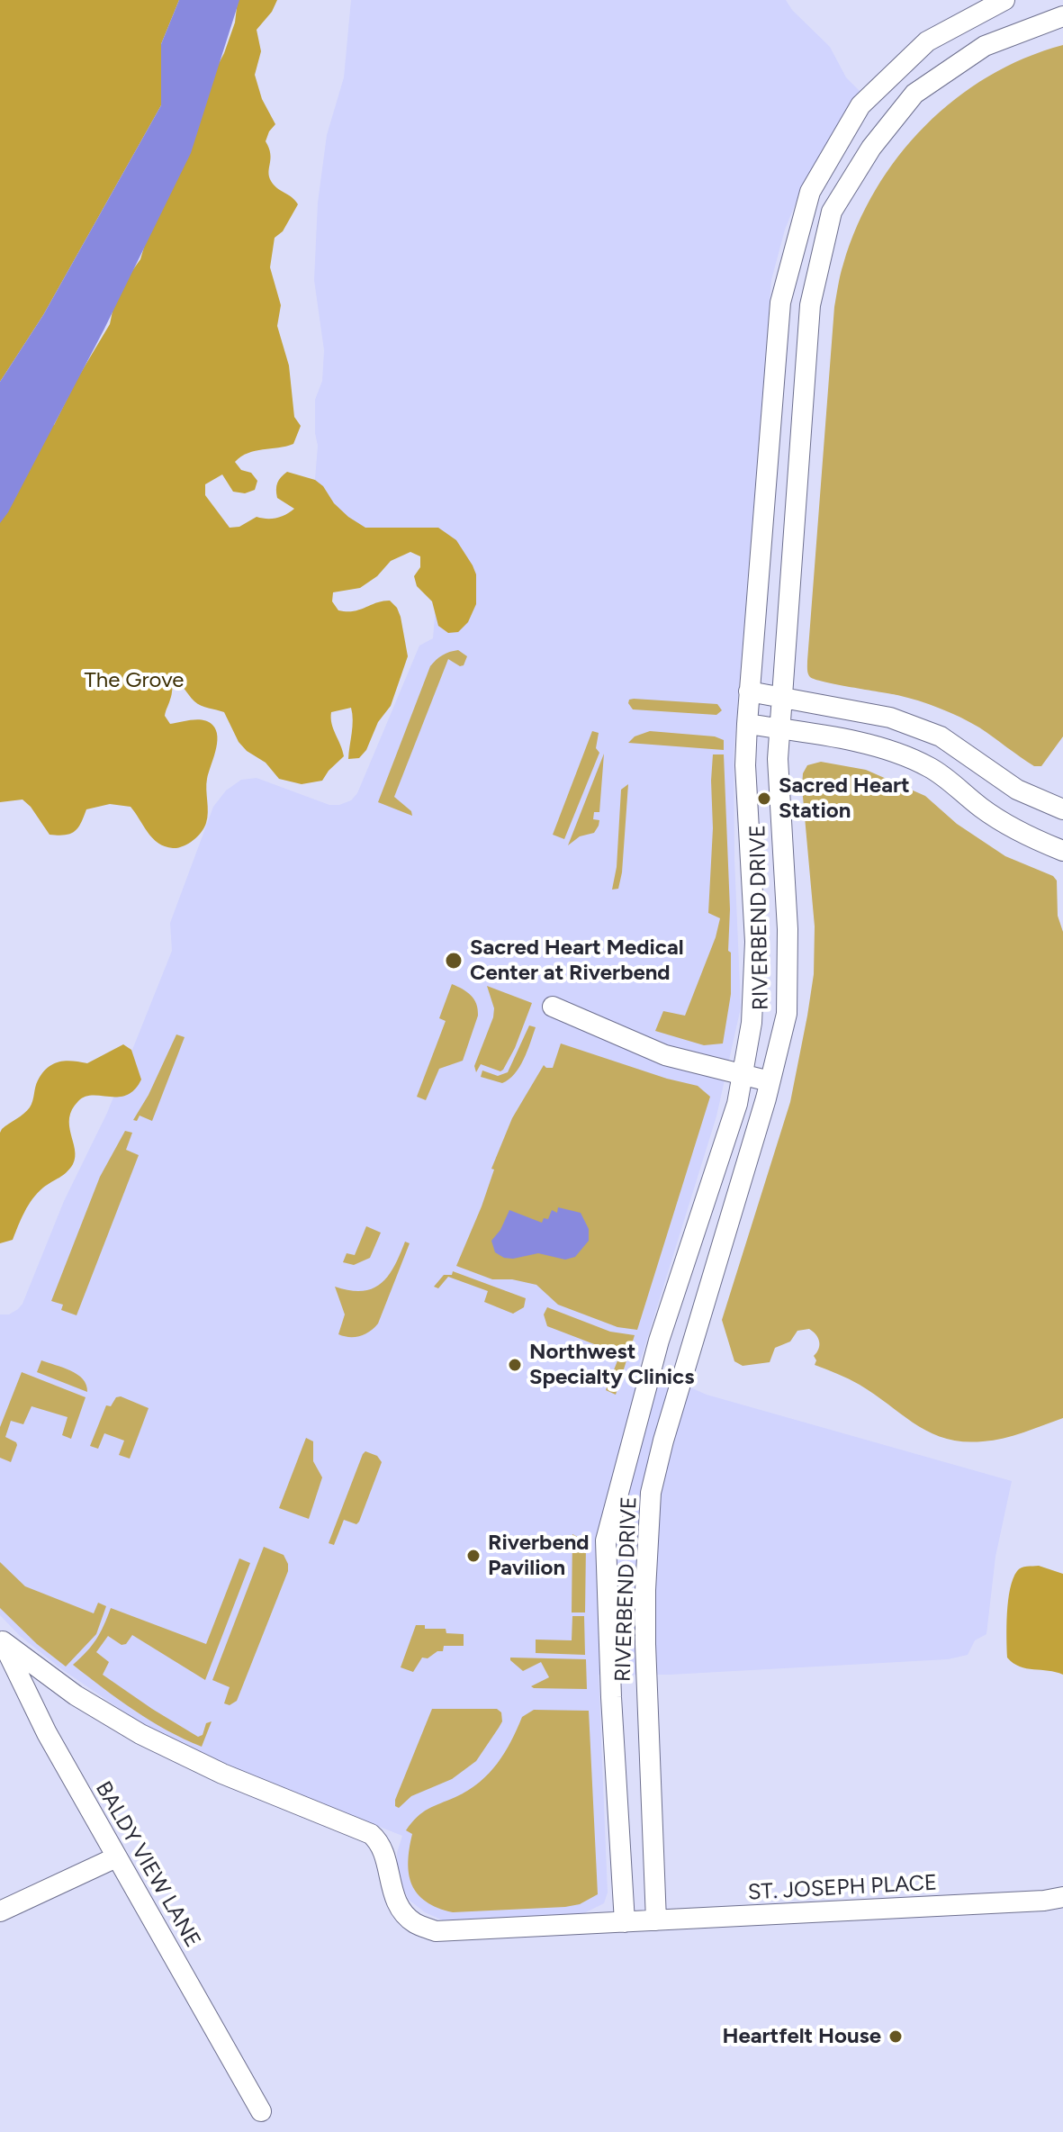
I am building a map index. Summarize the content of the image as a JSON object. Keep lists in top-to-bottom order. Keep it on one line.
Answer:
{"streets":{"street":["RIVERBEND DRIVE","BALDY VIEW LANE","ST. JOSEPH PLACE"]},"crossings":[["RIVERBEND DRIVE","ST. JOSEPH PLACE"],["BALDY VIEW LANE","ST. JOSEPH PLACE"]],"parks":["The Grove"],"places":["Sacred Heart Station","Sacred Heart Medical Center at Riverbend","Northwest Specialty Clinics","Riverbend Pavilion","Heartfelt House"]}
